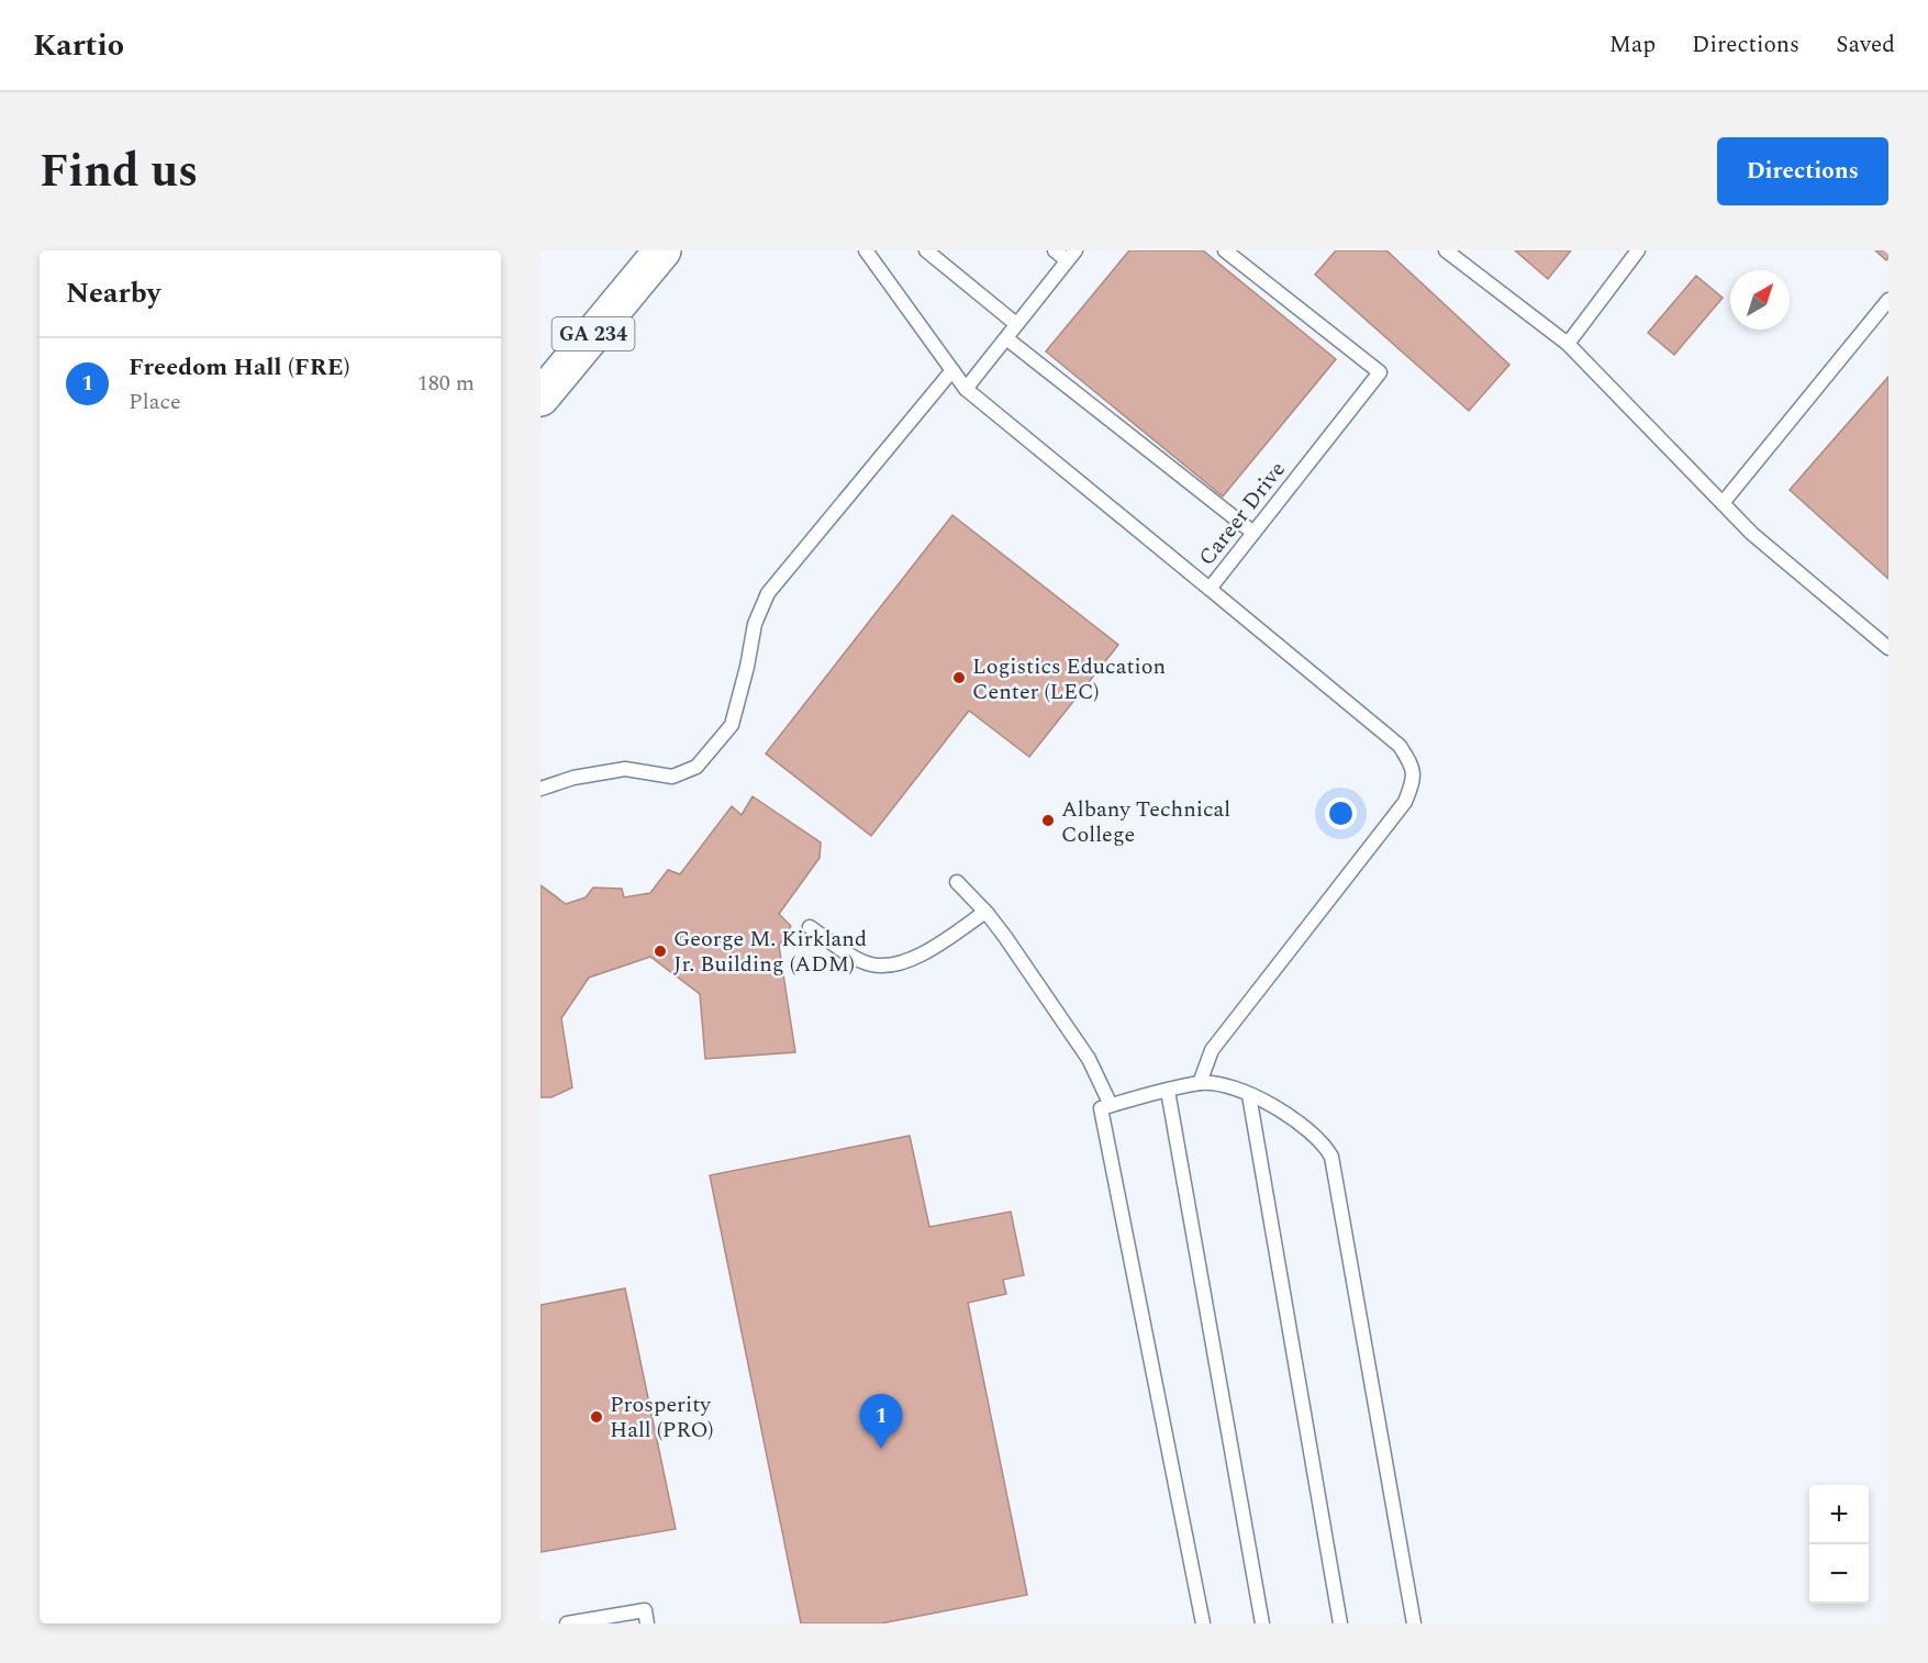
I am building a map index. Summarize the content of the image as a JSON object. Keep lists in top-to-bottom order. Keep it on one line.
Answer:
{"streets":{"main road":["GA 234"],"lane":["Career Drive"]},"places":["Logistics Education Center (LEC)","Albany Technical College","George M. Kirkland Jr. Building (ADM)","Prosperity Hall (PRO)"],"north":"top right","page":{"header":"Kartio","nav":["Map","Directions","Saved"],"title":"Find us","buttons":"Directions","heading":"Nearby","list":[{"mark":"1","name":"Freedom Hall (FRE)","note":"Place","value":"180 m"}],"pins":"1","map_buttons":["+","−"]}}
